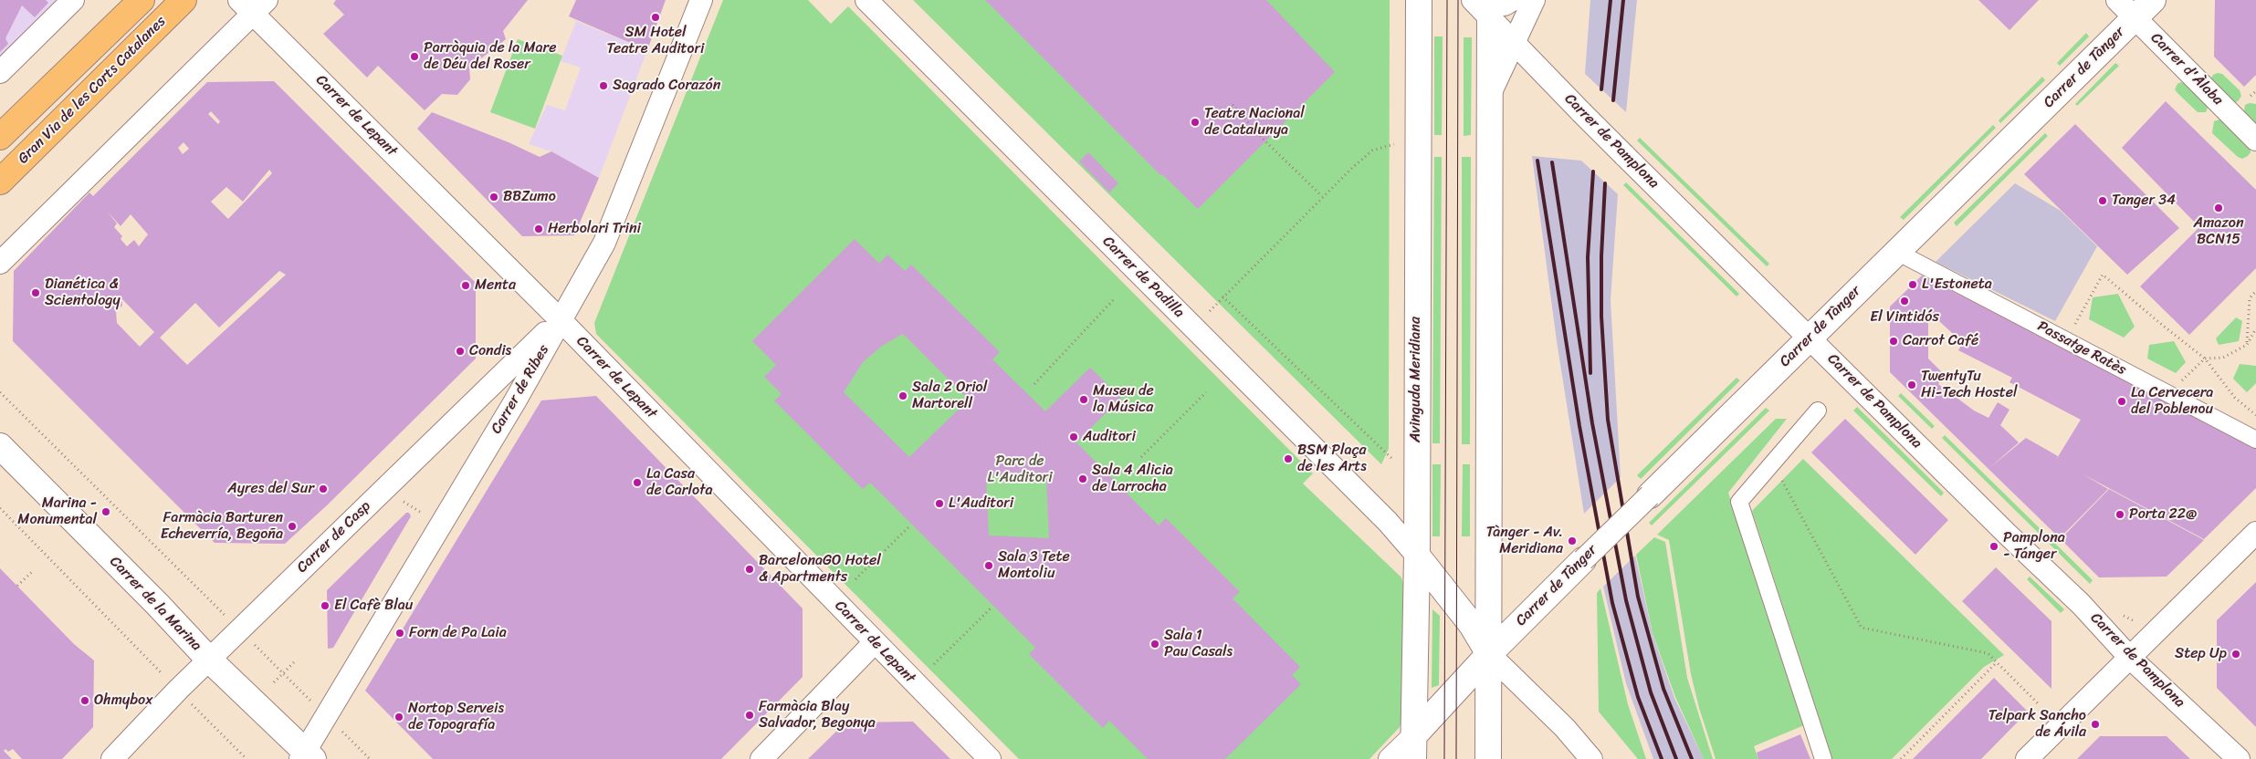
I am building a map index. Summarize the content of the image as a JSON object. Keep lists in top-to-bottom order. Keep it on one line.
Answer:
{"streets":{"main road":["Gran Via de les Corts Catalanes"],"street":["Carrer de Tànger","Carrer d'Àlaba","Carrer de Lepant","Carrer de Pamplona","Carrer de Padilla","Passatge Ratès","Avinguda Meridiana","Carrer de Ribes","Carrer de Casp","Carrer de la Marina"]},"crossings":[["Carrer de Tànger","Carrer d'Àlaba"],["Carrer de Tànger","Carrer de Pamplona"],["Carrer de Tànger","Avinguda Meridiana"],["Carrer de Lepant","Carrer de Ribes"],["Carrer de Lepant","Carrer de Casp"],["Carrer de Padilla","Avinguda Meridiana"],["Carrer de Ribes","Carrer de Casp"],["Carrer de Ribes","Carrer de la Marina"],["Carrer de Casp","Carrer de la Marina"]],"parks":["Parc de L'Auditori"],"places":["SM Hotel Teatre Auditori","Parròquia de la Mare de Déu del Roser","Sagrado Corazón","Teatre Nacional de Catalunya","BBZumo","Tanger 34","Amazon BCN15","Herbolari Trini","L'Estoneta","Menta","Dianética & Scientology","El Vintidós","Carrot Café","Condis","TwentyTu Hi-Tech Hostel","Sala 2 Oriol Martorell","Museu de la Música","La Cervecera del Poblenou","Auditori","BSM Plaça de les Arts","Sala 4 Alicia de Larrocha","La Casa de Carlota","Ayres del Sur","L'Auditori","Marina - Monumental","Porta 22@","Farmàcia Barturen Echeverría, Begoña","Tànger - Av. Meridiana","Pamplona - Tánger","Sala 3 Tete Montoliu","BarcelonaGO Hotel & Apartments","El Cafè Blau","Forn de Pa Laia","Sala 1 Pau Casals","Step Up","Ohmybox","Farmàcia Blay Salvador, Begonya","Nortop Serveis de Topografía","Telpark Sancho de Ávila"]}
